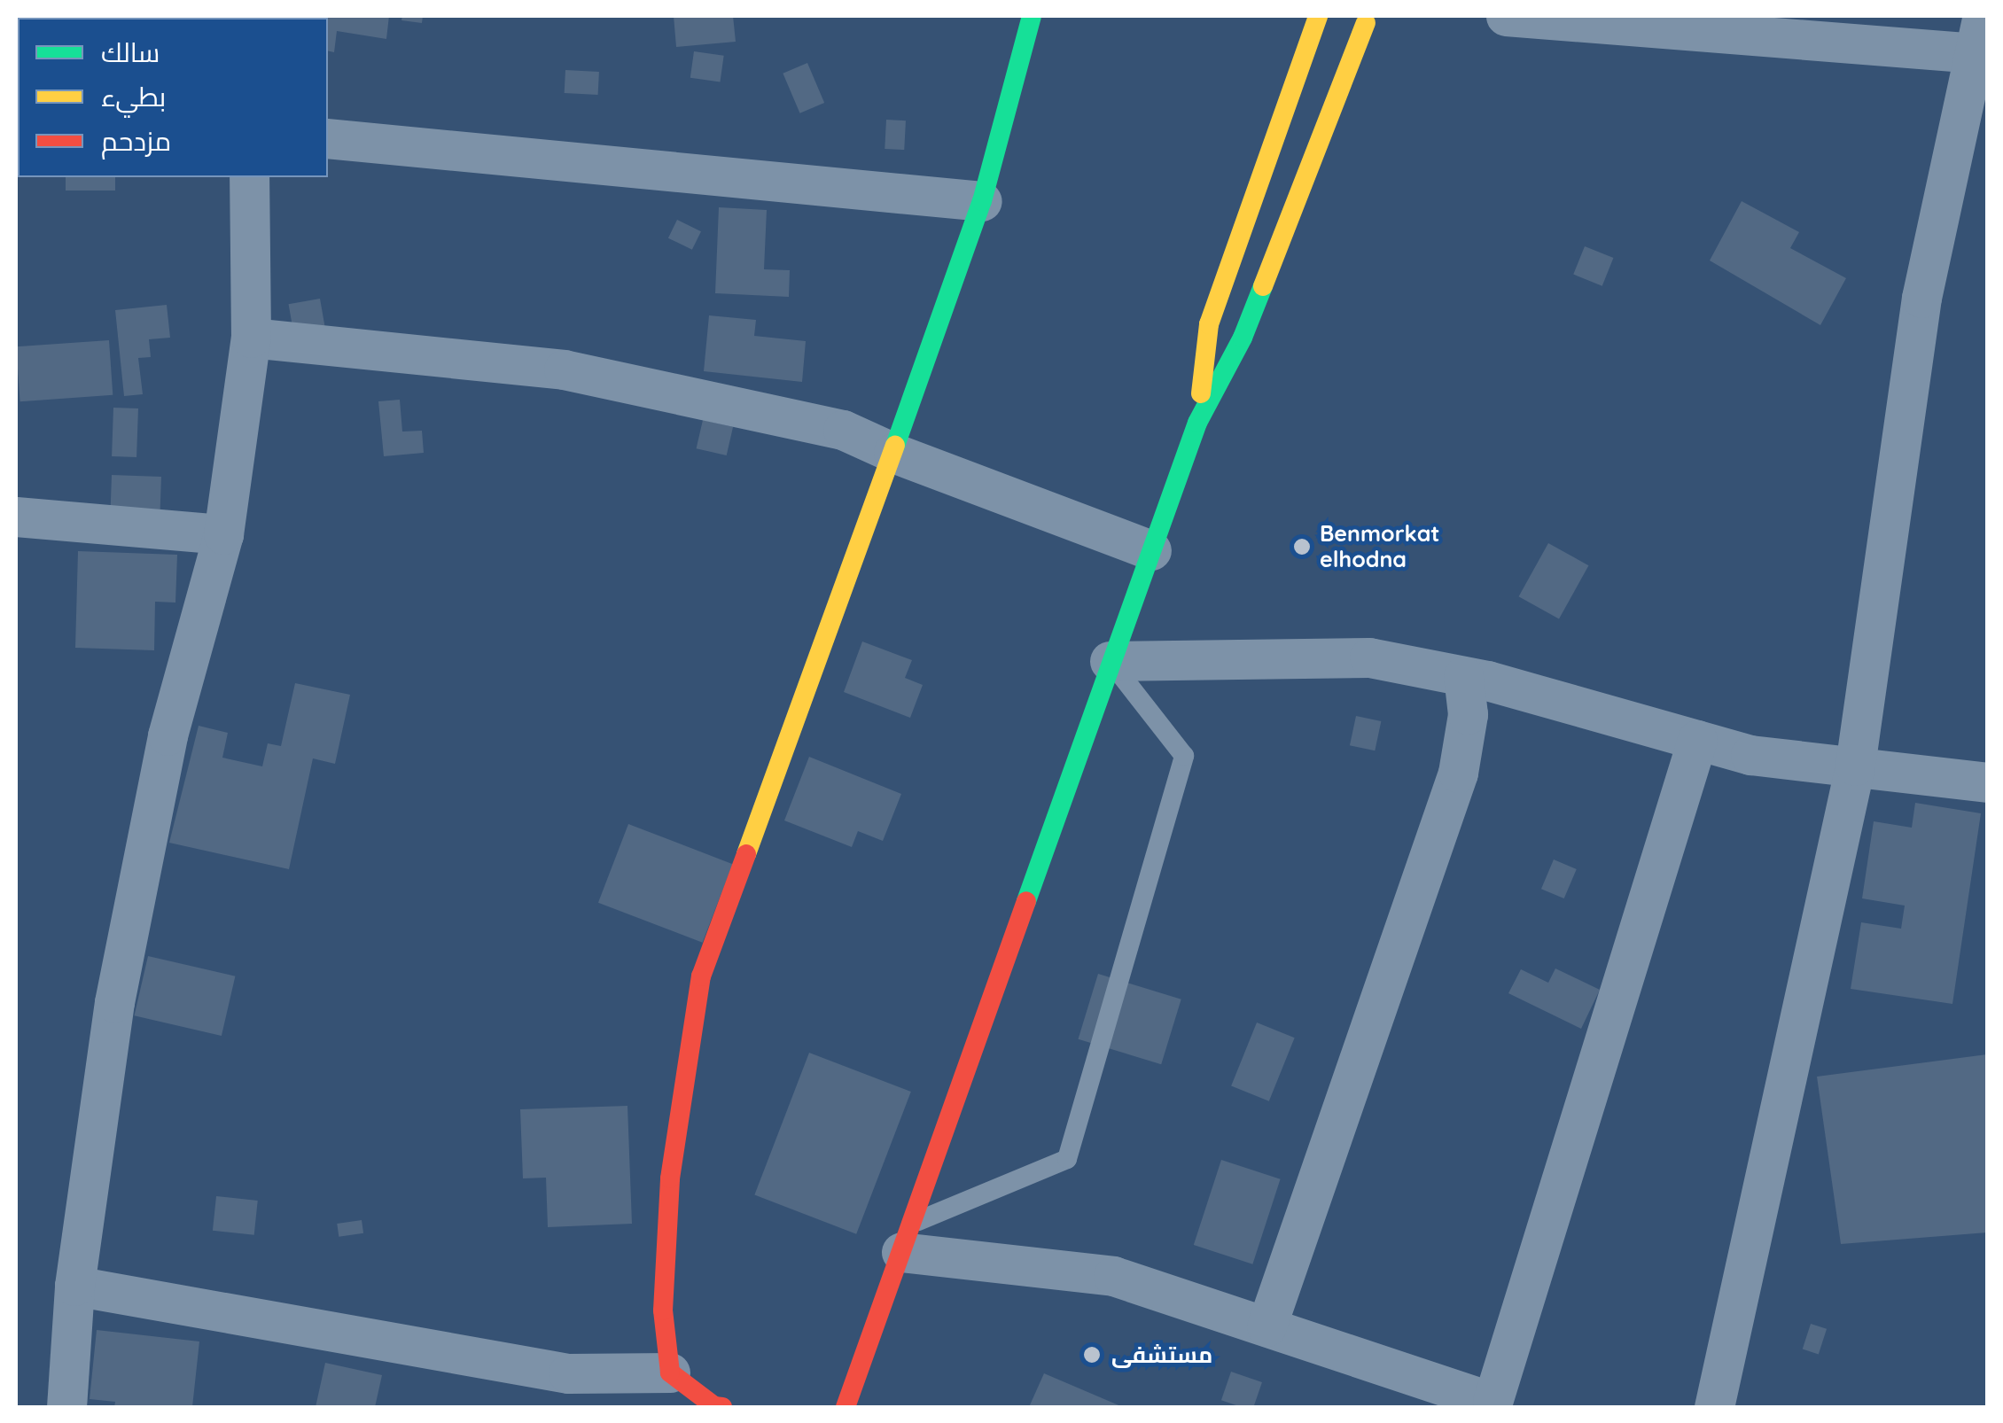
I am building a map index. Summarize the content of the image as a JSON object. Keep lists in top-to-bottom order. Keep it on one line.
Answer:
{"places":["Benmorkat elhodna","مستشفى"],"legend":["سالك","بطيء","مزدحم"]}
